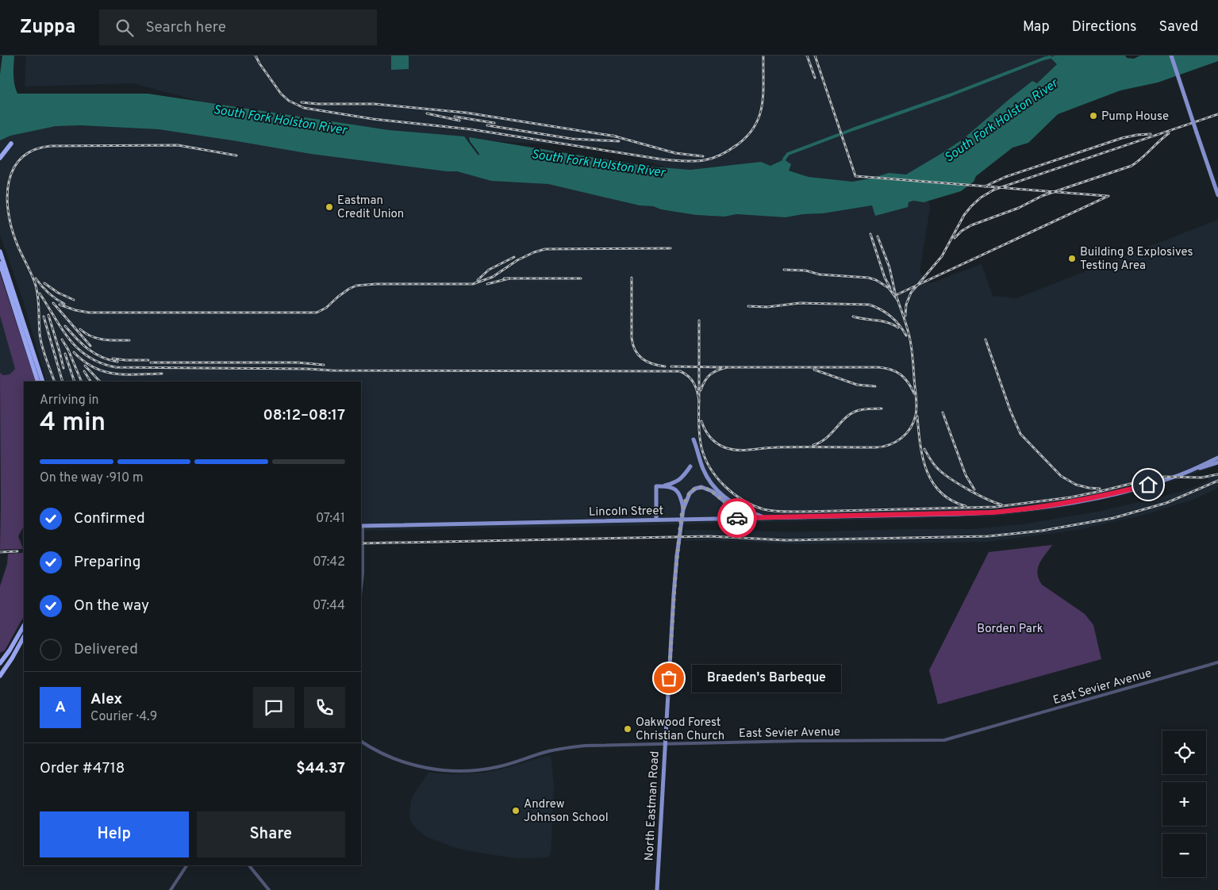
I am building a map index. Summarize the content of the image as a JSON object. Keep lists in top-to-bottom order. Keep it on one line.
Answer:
{"streets":{"main road":["Lincoln Street","North Eastman Road"],"street":["East Sevier Avenue"]},"crossings":[["East Sevier Avenue","North Eastman Road"]],"water":["South Fork Holston River"],"parks":["Borden Park"],"places":["Pump House","Eastman Credit Union","Building 8 Explosives Testing Area","Braeden's Barbeque","Oakwood Forest Christian Church","Andrew Johnson School"],"page":{"header":"Zuppa","search":"Search here","nav":["Map","Directions","Saved"],"heading":["4 min","Arriving in","08:12–08:17"],"panel":["Alex","Courier · 4.9","Order #4718","$44.37"],"bar":"On the way · 910 m","list":[["Confirmed","07:41"],["Preparing","07:42"],["On the way","07:44"],"Delivered"],"bubble":"Braeden's Barbeque","round":"A","map_buttons":["+","−"],"buttons":["Help","Share"]}}
